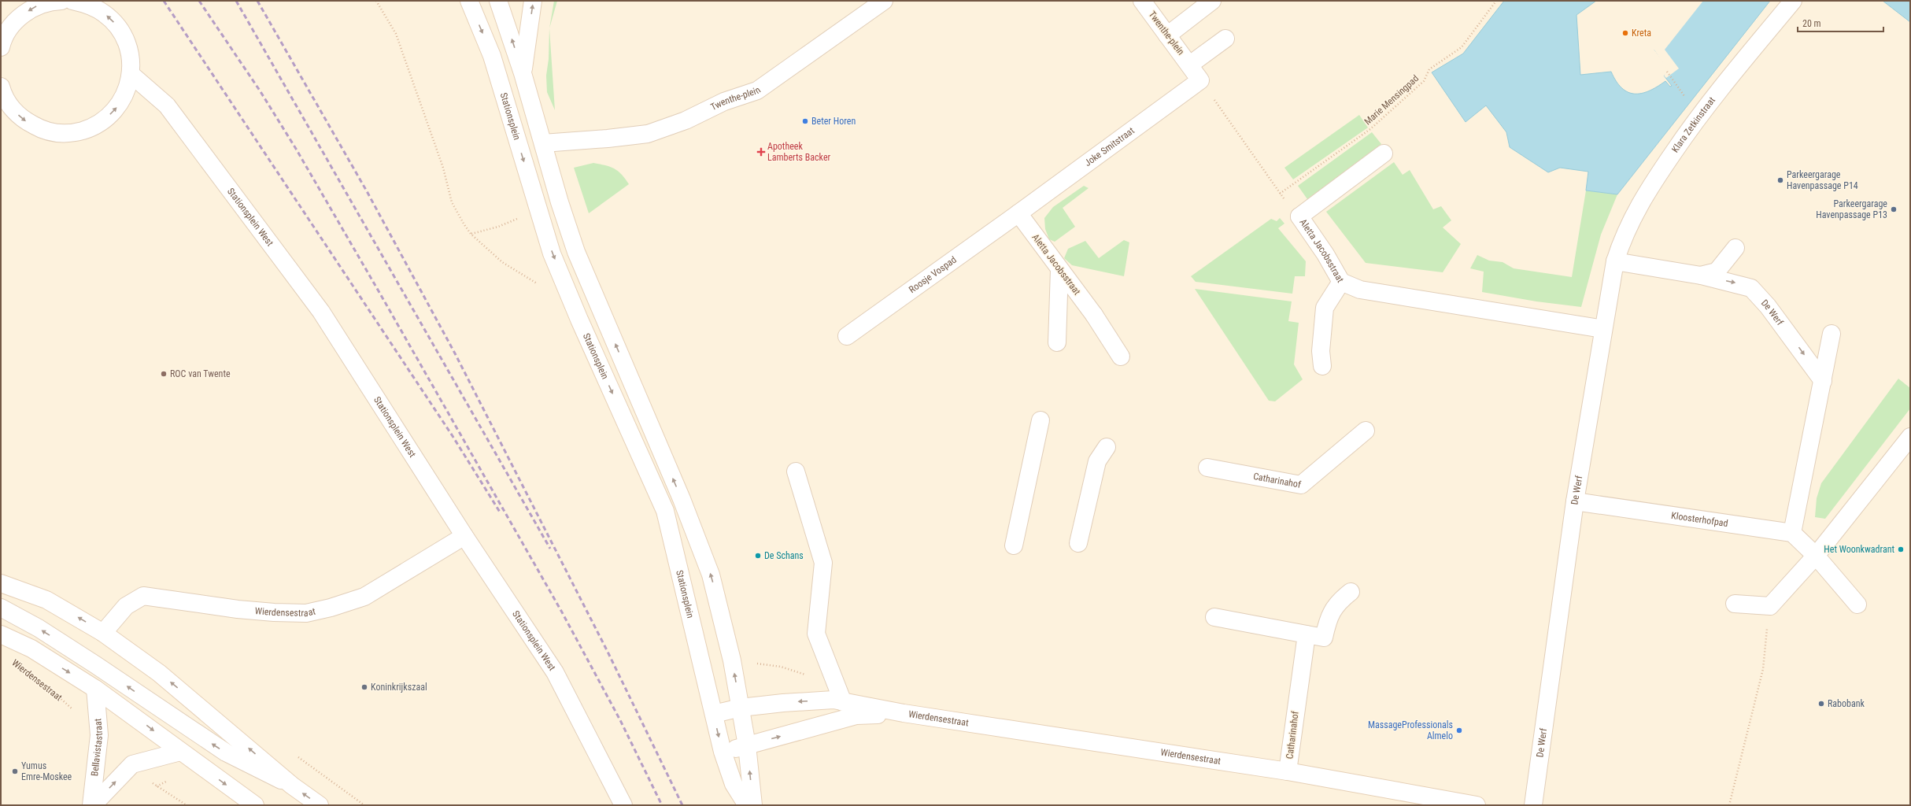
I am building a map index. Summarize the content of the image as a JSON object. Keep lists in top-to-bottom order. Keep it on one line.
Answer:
{"streets":{"street":["Twenthe-plein","Stationsplein","Klara Zetkinstraat","Joke Smitstraat","Stationsplein West","Aletta Jacobsstraat","Roosje Vospad","De Werf","Catharinahof","Kloosterhofpad","Wierdensestraat","Bellavistastraat"],"path":["Marie Mensingpad"]},"crossings":[["Marie Mensingpad","Aletta Jacobsstraat"],["Stationsplein","Wierdensestraat"],["Klara Zetkinstraat","De Werf"],["Joke Smitstraat","Aletta Jacobsstraat"],["Joke Smitstraat","Roosje Vospad"],["Stationsplein West","Wierdensestraat"],["Aletta Jacobsstraat","Roosje Vospad"],["Aletta Jacobsstraat","De Werf"],["De Werf","Kloosterhofpad"],["Catharinahof","Wierdensestraat"],["Wierdensestraat","Bellavistastraat"]],"places":{"other":["Kreta","Beter Horen","Parkeergarage Havenpassage P14","Parkeergarage Havenpassage P13","ROC van Twente","Het Woonkwadrant","De Schans","Koninkrijkszaal","Rabobank","MassageProfessionals Almelo","Yumus Emre-Moskee"],"health":["Apotheek Lamberts Backer"]},"scale_bar":"20 m"}
